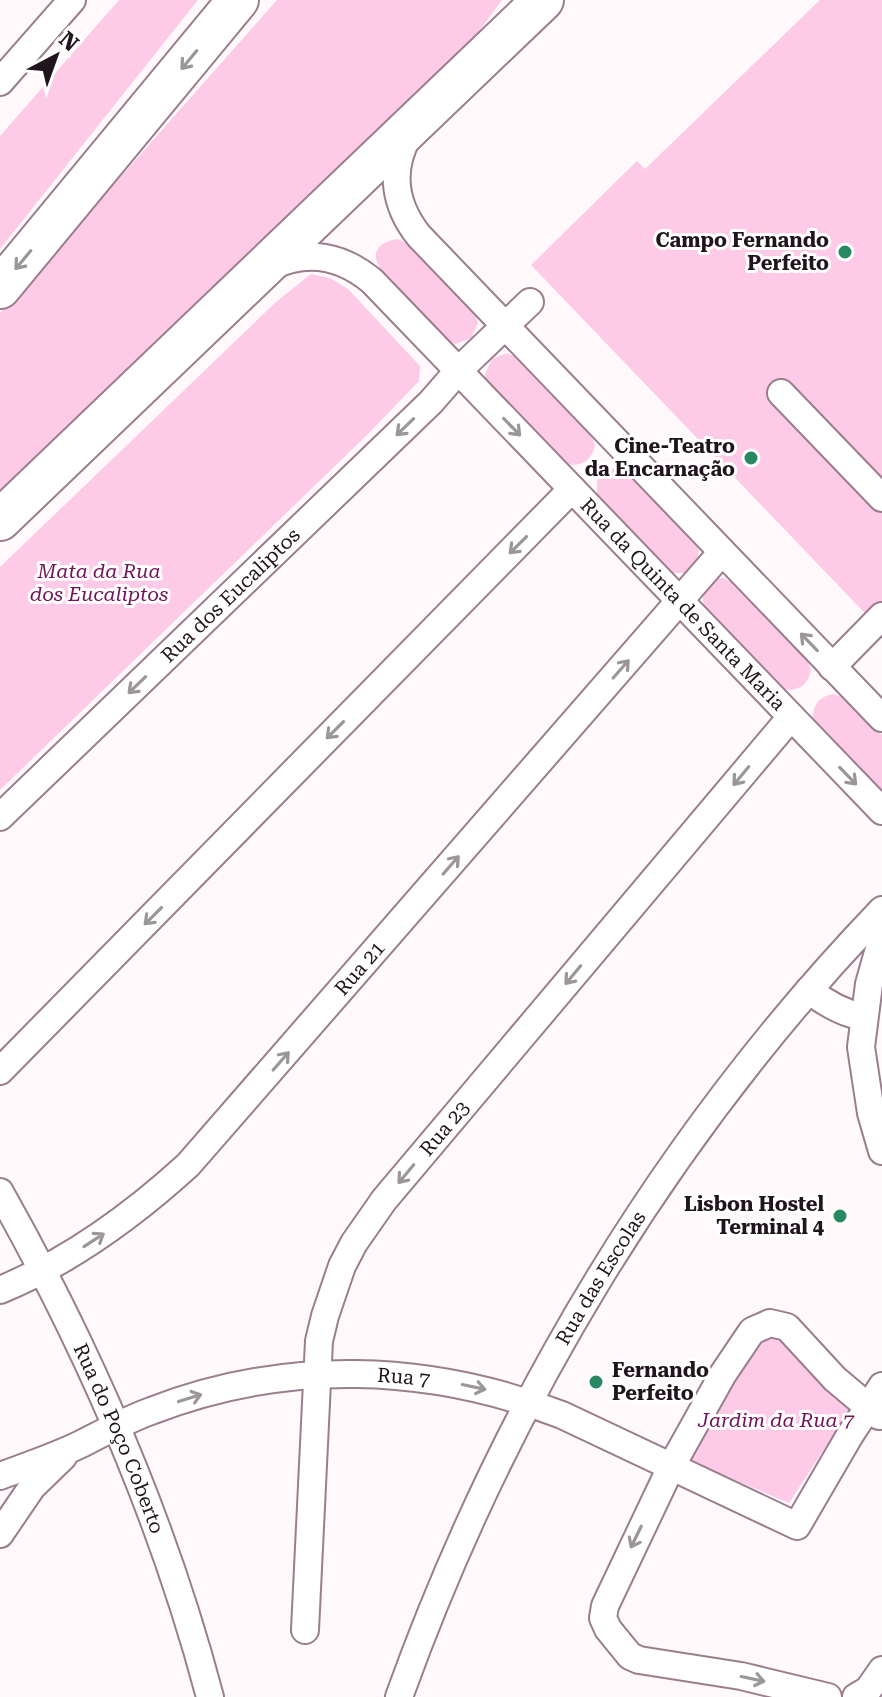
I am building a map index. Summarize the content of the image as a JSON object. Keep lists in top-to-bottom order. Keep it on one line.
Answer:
{"streets":{"street":["Rua dos Eucaliptos","Rua da Quinta de Santa Maria","Rua 21","Rua 23","Rua das Escolas","Rua 7","Rua do Poço Coberto"]},"crossings":[["Rua dos Eucaliptos","Rua da Quinta de Santa Maria"],["Rua da Quinta de Santa Maria","Rua 21"],["Rua da Quinta de Santa Maria","Rua 23"],["Rua 21","Rua do Poço Coberto"],["Rua 23","Rua 7"],["Rua das Escolas","Rua 7"],["Rua 7","Rua do Poço Coberto"]],"one_way":["Rua 23","Rua 7"],"parks":["Mata da Rua dos Eucaliptos","Jardim da Rua 7"],"places":["Campo Fernando Perfeito","Cine-Teatro da Encarnação","Lisbon Hostel Terminal 4","Fernando Perfeito"],"north":"top right"}
